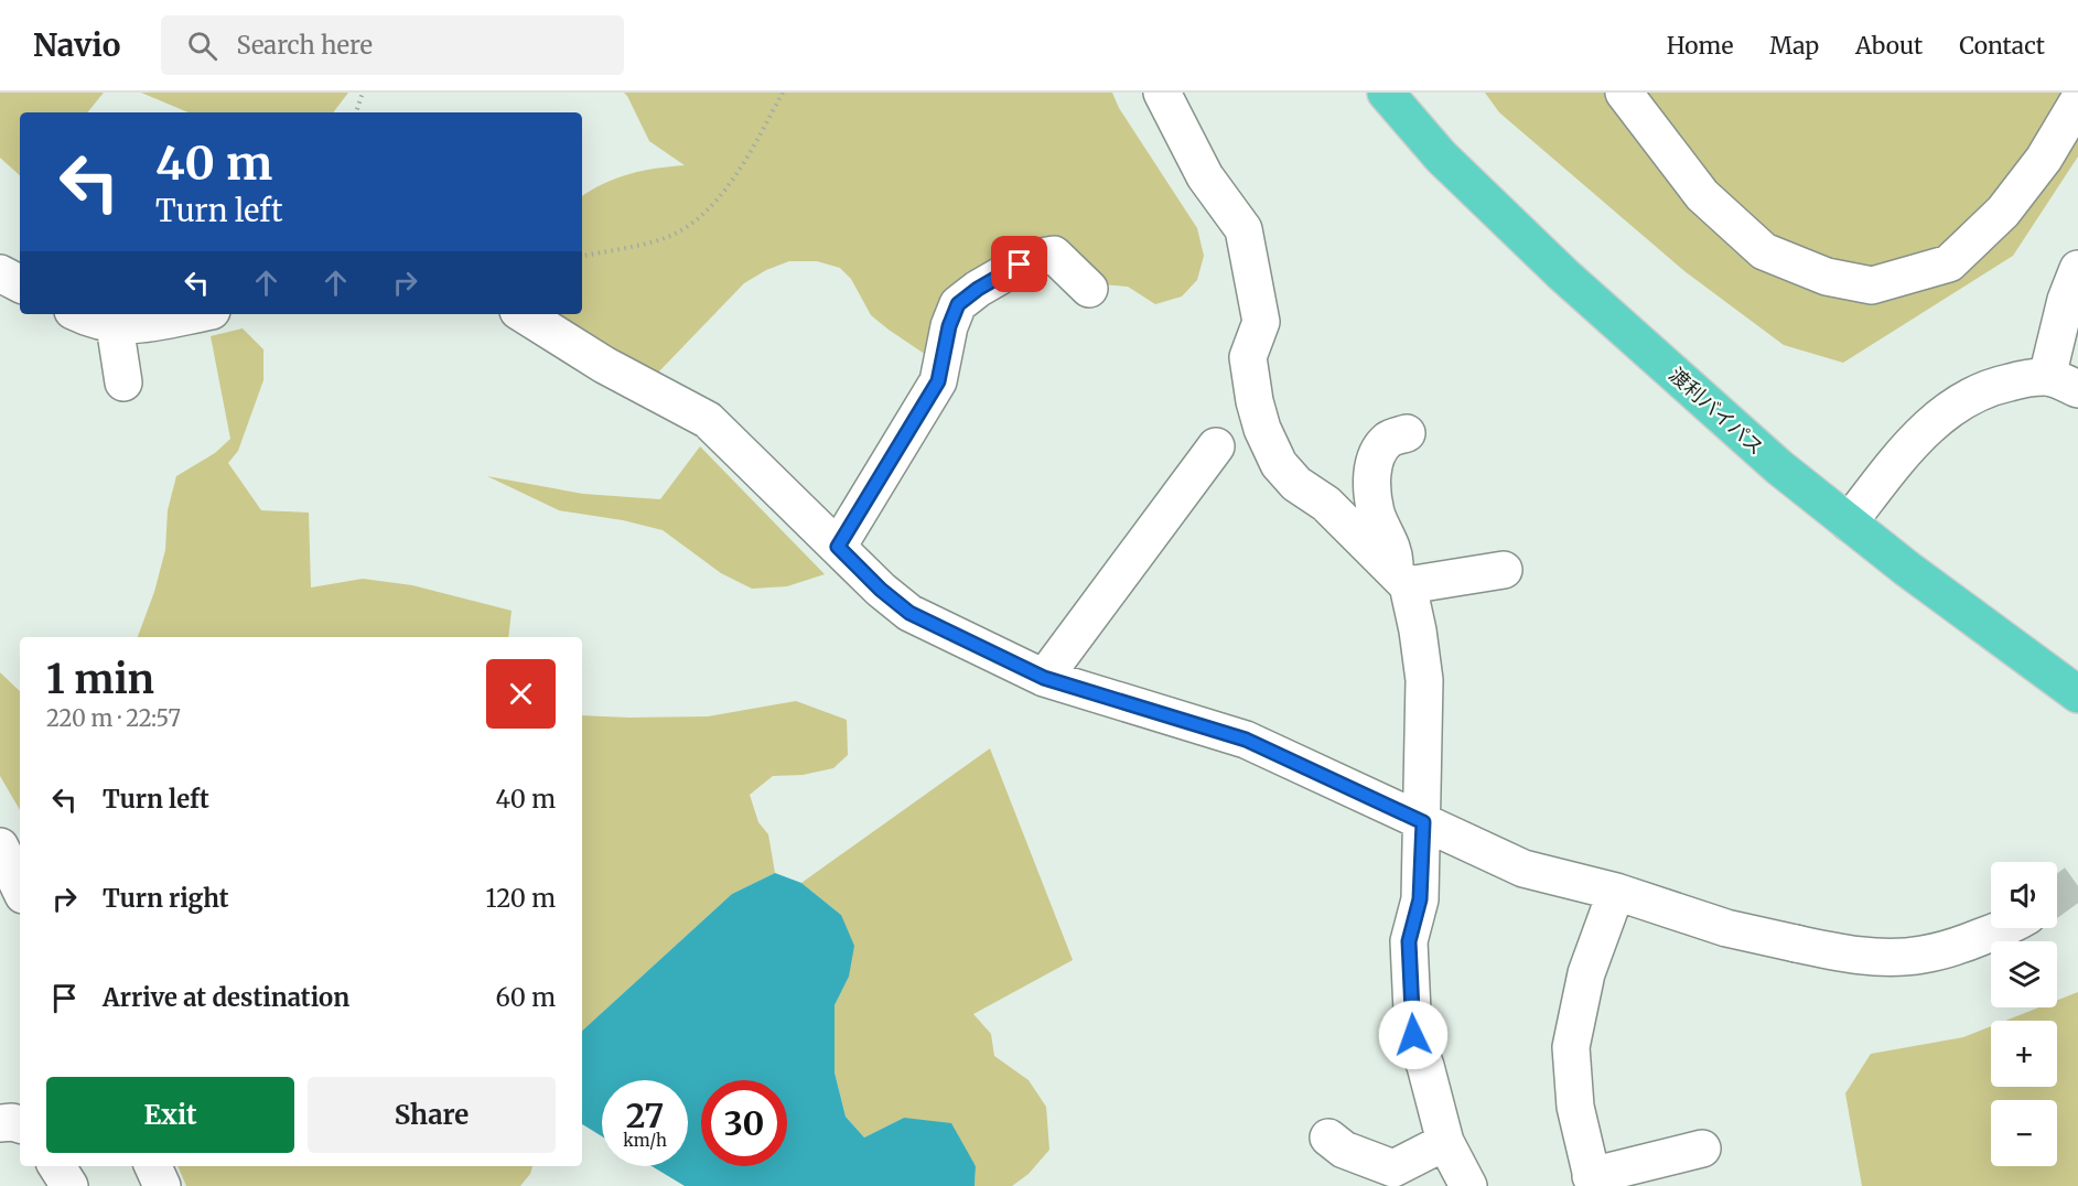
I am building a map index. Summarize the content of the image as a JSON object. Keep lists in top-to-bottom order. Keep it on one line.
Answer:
{"streets":{"highway":["渡利バイパス"]},"page":{"header":"Navio","search":"Search here","nav":["Home","Map","About","Contact"],"turn":["40 m","Turn left"],"heading":["1 min","220 m · 22:57"],"list":[{"name":"Turn left","value":"40 m"},{"name":"Turn right","value":"120 m"},{"name":"Arrive at destination","value":"60 m"}],"map_buttons":["+","−"],"buttons":["Exit","Share"],"speed":"27 km/h","limit":"30"}}
